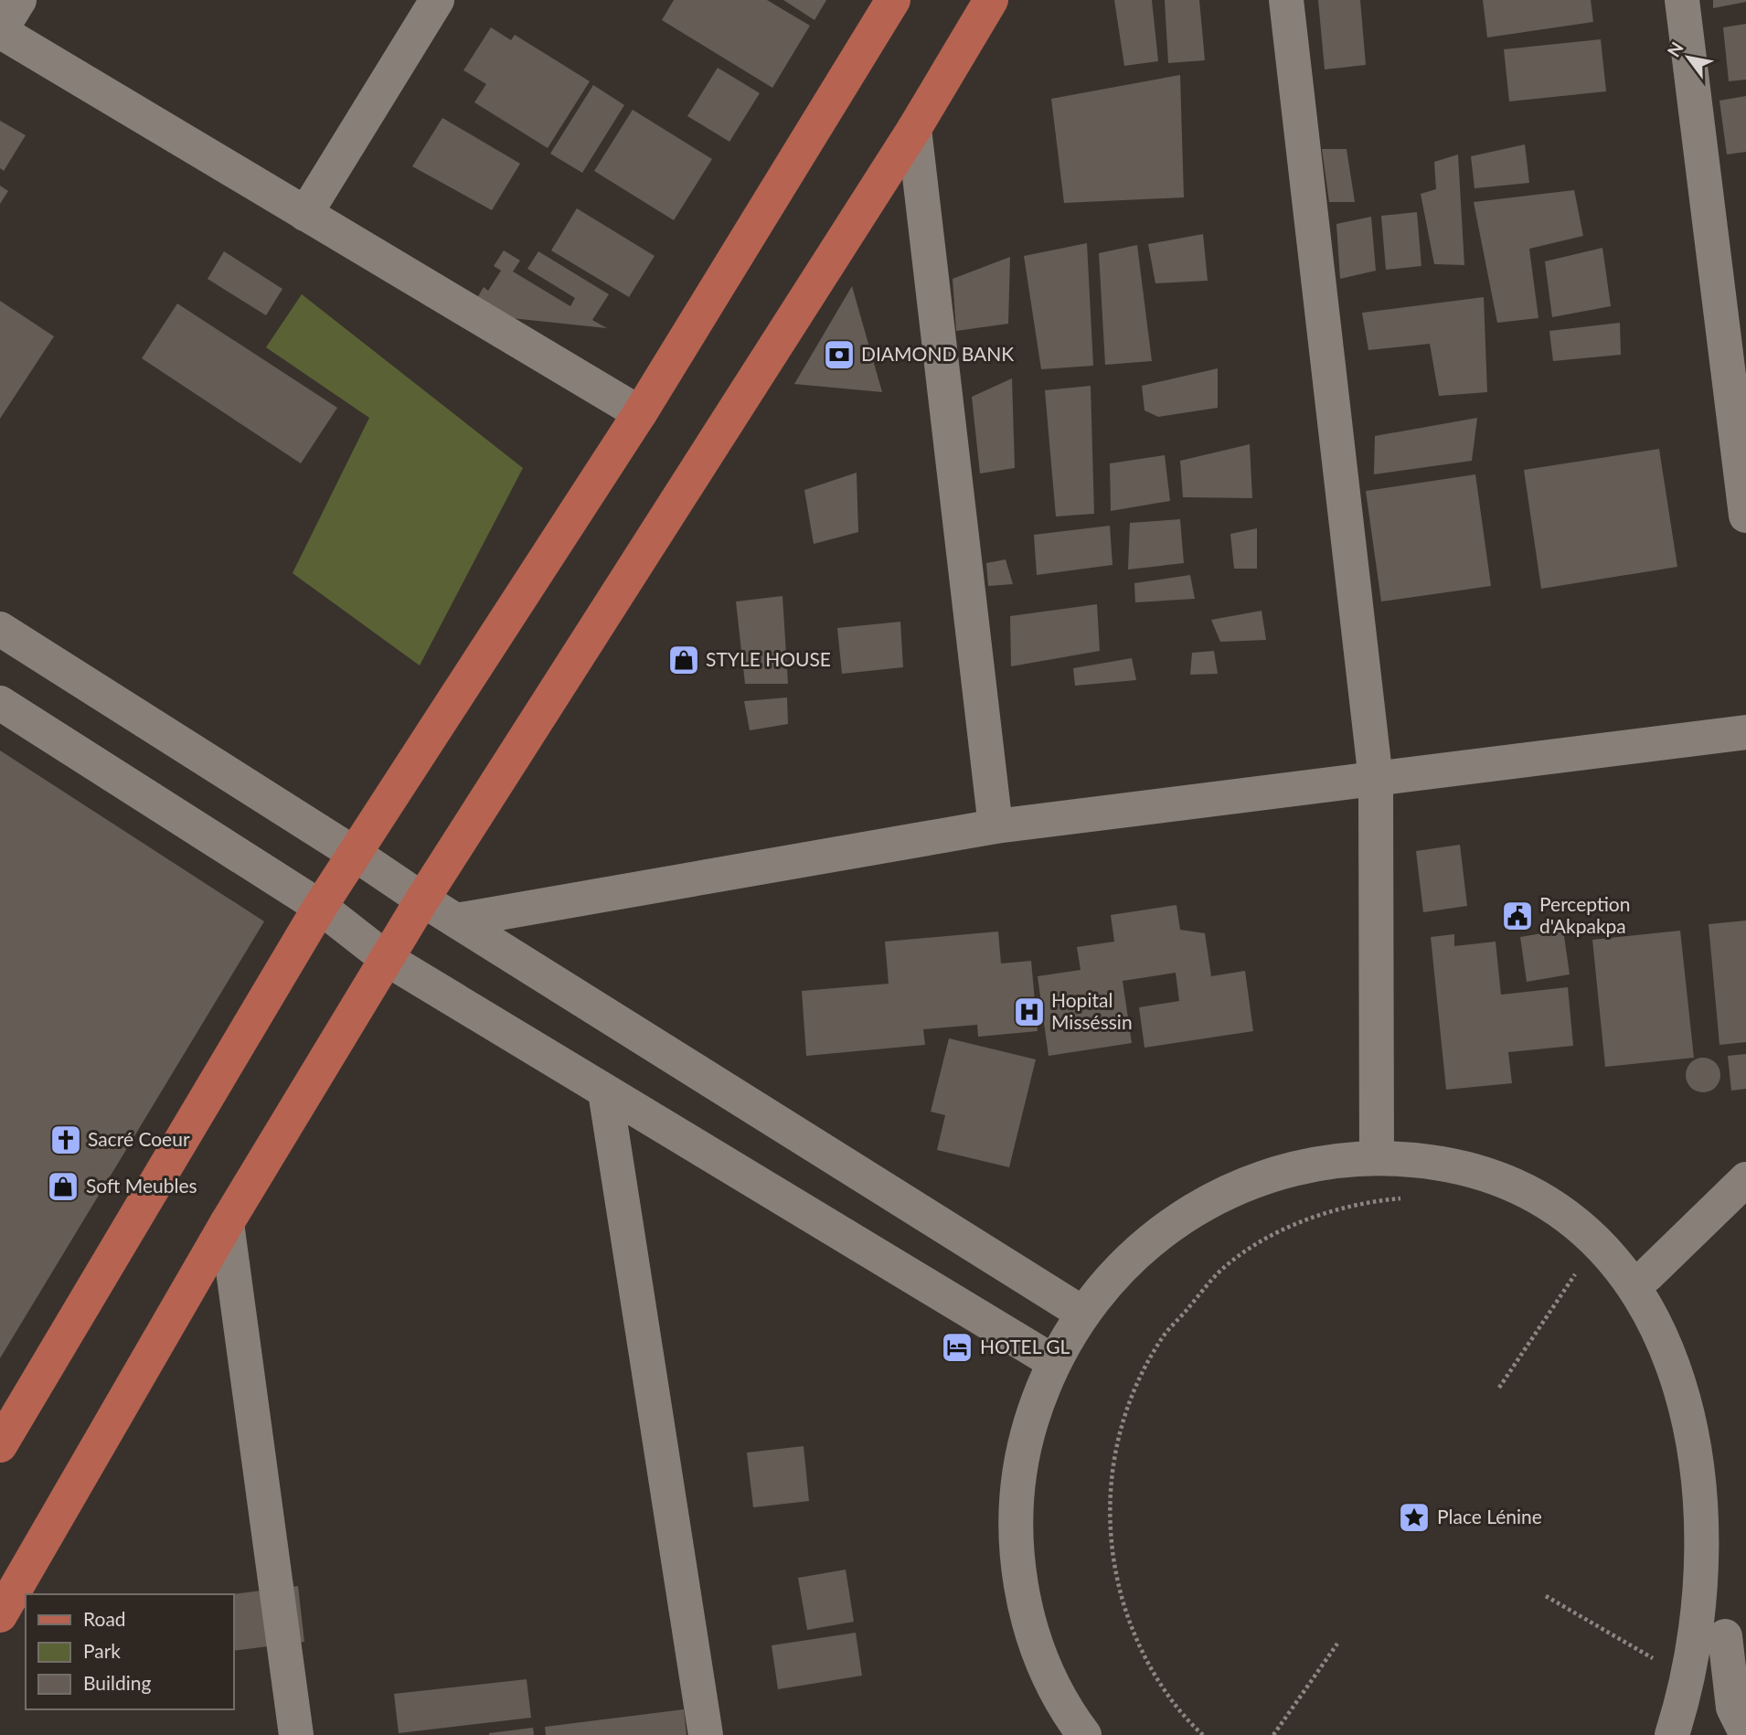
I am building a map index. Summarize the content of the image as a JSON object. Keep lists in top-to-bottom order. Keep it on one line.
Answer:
{"places":{"bank":["DIAMOND BANK"],"shop":["STYLE HOUSE","Soft Meubles"],"public building":["Perception d'Akpakpa"],"hospital":["Hopital Misséssin"],"church":["Sacré Coeur"],"hotel":["HOTEL GL"],"place":["Place Lénine"]},"legend":["Road","Park","Building"],"north":"top left"}
